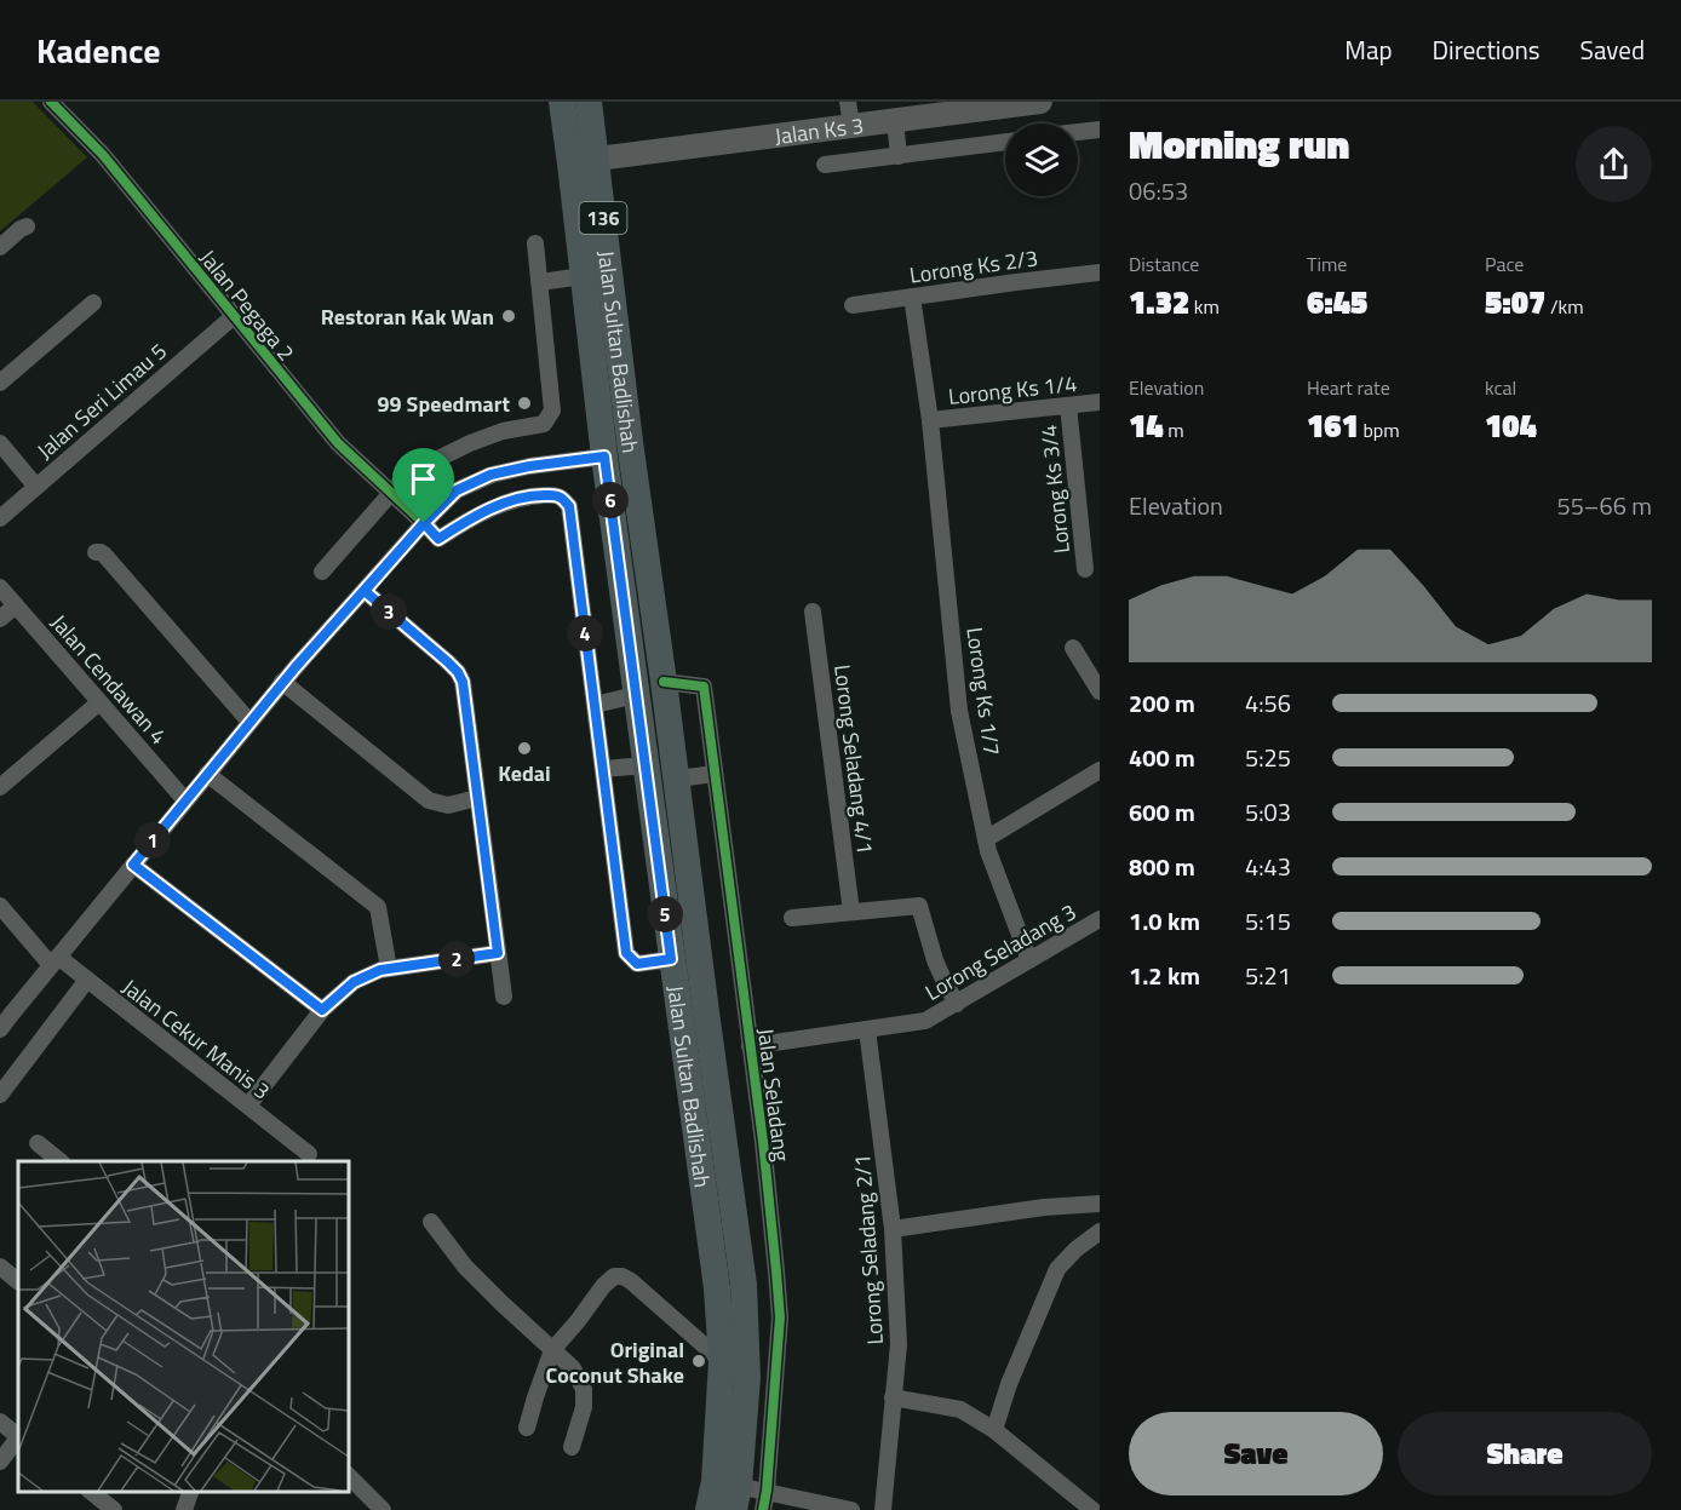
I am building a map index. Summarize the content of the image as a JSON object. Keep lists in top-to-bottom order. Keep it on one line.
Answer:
{"streets":{"main road":["136","Jalan Sultan Badlishah"],"street":["Jalan Ks 3","Lorong Ks 2/3","Jalan Pegaga 2","Lorong Ks 1/4","Jalan Seri Limau 5","Lorong Ks 3/4","Jalan Cendawan 4","Lorong Ks 1/7","Lorong Seladang 4/1","Lorong Seladang 3","Jalan Cekur Manis 3","Jalan Seladang","Lorong Seladang 2/1"]},"crossings":[["Jalan Ks 3","Jalan Sultan Badlishah"],["Lorong Ks 2/3","Lorong Ks 1/7"],["Jalan Pegaga 2","Jalan Seri Limau 5"],["Jalan Sultan Badlishah","Jalan Seladang"],["Lorong Ks 1/4","Lorong Ks 3/4"],["Lorong Ks 1/4","Lorong Ks 1/7"],["Lorong Ks 1/7","Lorong Seladang 3"],["Lorong Seladang 3","Jalan Seladang"],["Lorong Seladang 3","Lorong Seladang 2/1"]],"places":["Restoran Kak Wan","99 Speedmart","Kedai","Original Coconut Shake"],"page":{"header":"Kadence","nav":["Map","Directions","Saved"],"heading":["Morning run","06:53"],"stats":[["Distance","1.32 km"],["Time","6:45"],["Pace","5:07 /km"],["Elevation","14 m"],["Heart rate","161 bpm"],["kcal","104"]],"chart":["Elevation","55–66 m"],"pins":["6","3","4","1","5","2"],"list":[{"name":"200 m","note":"4:56"},{"name":"400 m","note":"5:25"},{"name":"600 m","note":"5:03"},{"name":"800 m","note":"4:43"},{"name":"1.0 km","note":"5:15"},{"name":"1.2 km","note":"5:21"}],"buttons":["Save","Share"]}}
